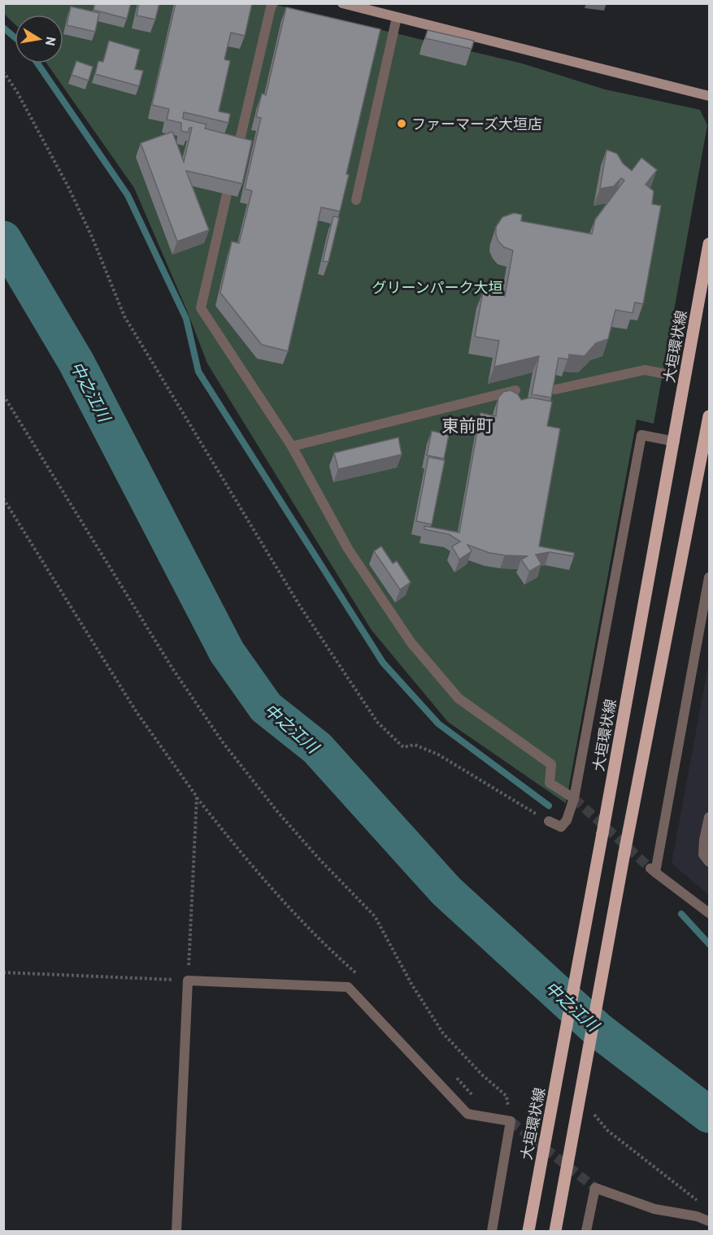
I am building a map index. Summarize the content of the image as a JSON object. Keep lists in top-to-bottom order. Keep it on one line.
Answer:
{"streets":{"main road":["大垣環状線"]},"districts":["東前町"],"water":["中之江川"],"parks":["グリーンパーク大垣"],"places":["ファーマーズ大垣店"],"north":"right"}
